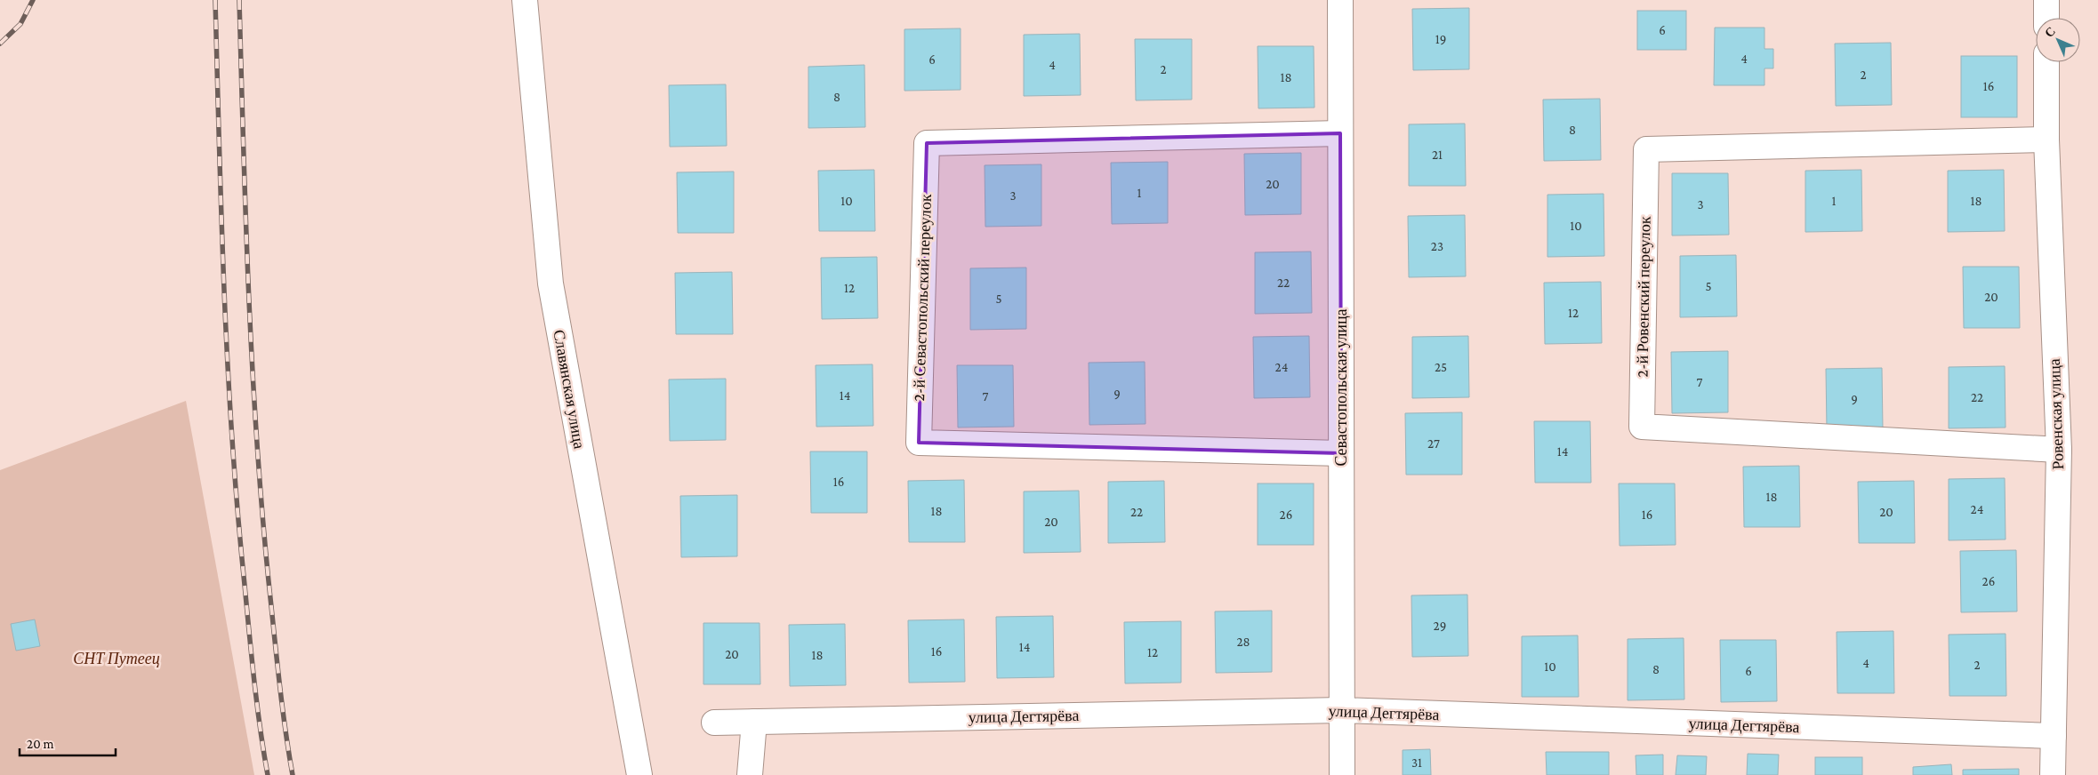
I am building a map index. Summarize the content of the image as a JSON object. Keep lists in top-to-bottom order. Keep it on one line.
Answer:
{"streets":{"street":["2-й Ровенский переулок","2-й Севастопольский переулок","Севастопольская улица","Славянская улица","Ровенская улица","улица Дегтярёва"]},"crossings":[["2-й Ровенский переулок","Ровенская улица"],["2-й Севастопольский переулок","Севастопольская улица"],["Севастопольская улица","улица Дегтярёва"],["Ровенская улица","улица Дегтярёва"]],"parks":["СНТ Путеец"],"house_numbers":["6","19","4","6","4","2","2","18","16","8","8","21","20","1","3","10","1","18","3","10","23","22","5","12","20","5","12","24","25","7","9","14","7","22","9","27","14","16","18","24","18","22","20","26","16","20","26","29","28","14","16","12","20","18","4","2","10","8","6","31"],"scale_bar":"20 m","north":"top left"}
